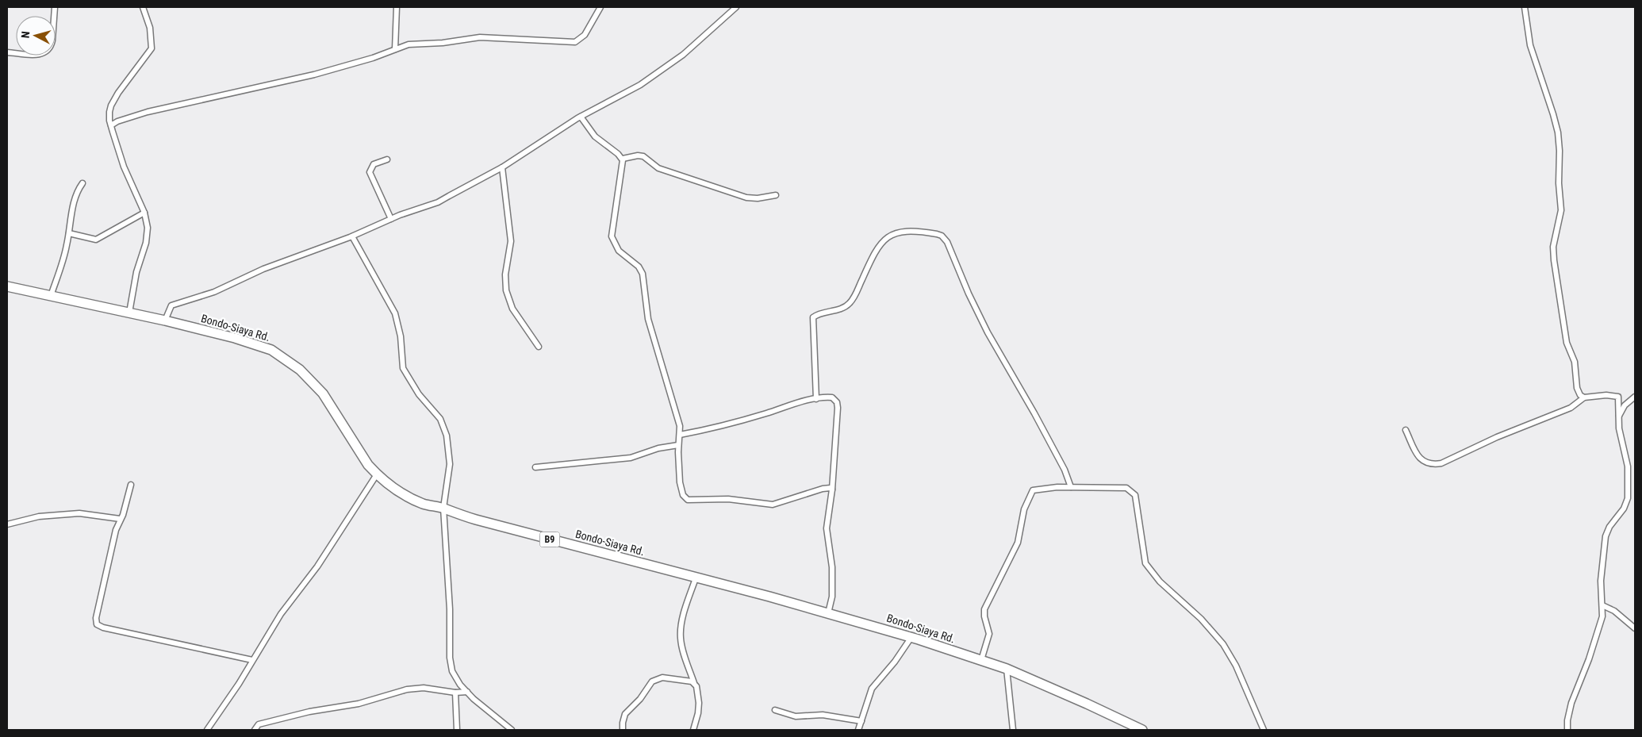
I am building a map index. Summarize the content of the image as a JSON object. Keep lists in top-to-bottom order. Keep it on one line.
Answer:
{"streets":{"highway":["Bondo-Siaya Rd.","B9"]},"north":"left"}
